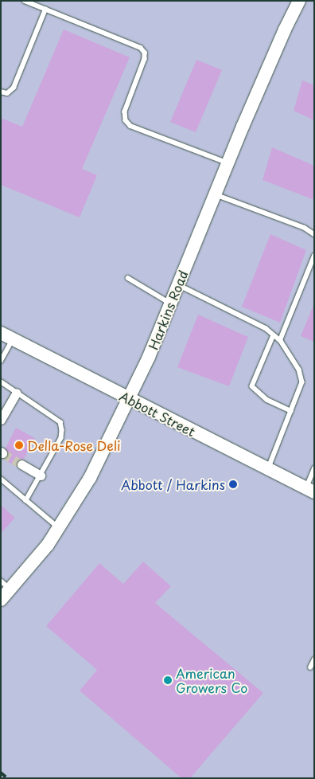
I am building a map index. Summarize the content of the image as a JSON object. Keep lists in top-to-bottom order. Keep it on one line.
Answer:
{"streets":{"street":["Harkins Road","Abbott Street"]},"crossings":[["Harkins Road","Abbott Street"]],"places":["Della-Rose Deli","Abbott / Harkins","American Growers Co"]}
